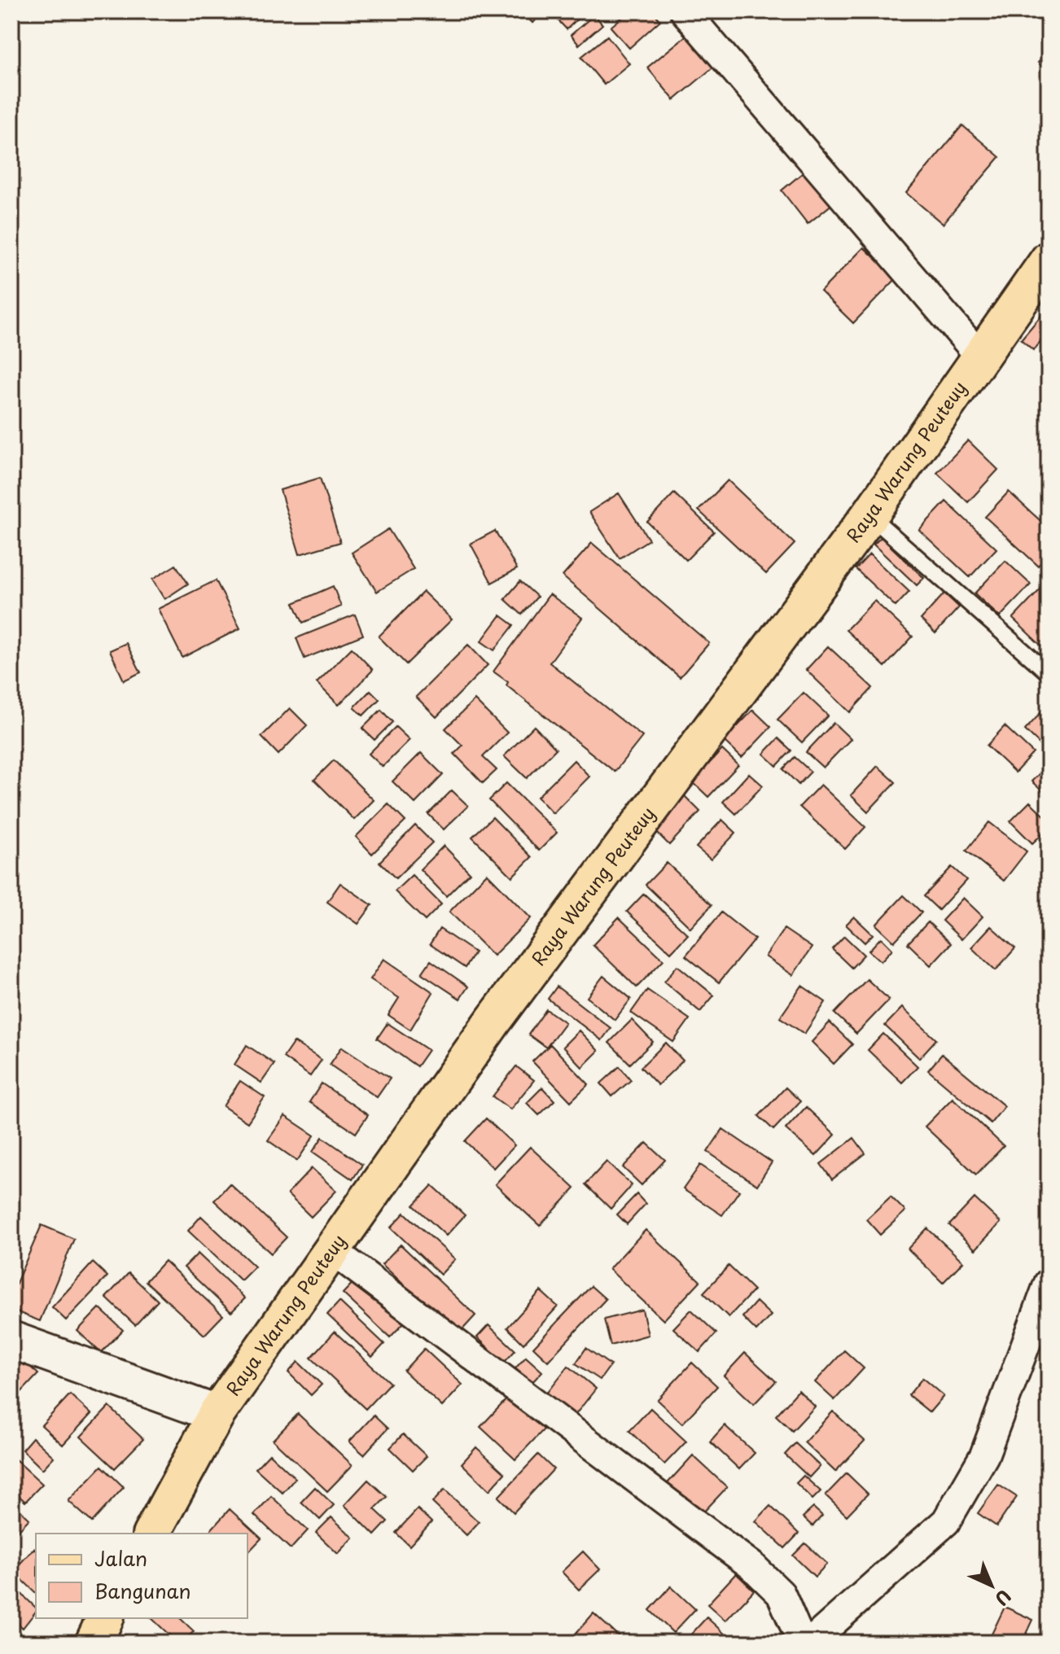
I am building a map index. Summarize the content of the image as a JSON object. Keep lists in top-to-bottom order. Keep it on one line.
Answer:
{"streets":{"main road":["Raya Warung Peuteuy"]},"legend":["Jalan","Bangunan"],"north":"bottom right"}
